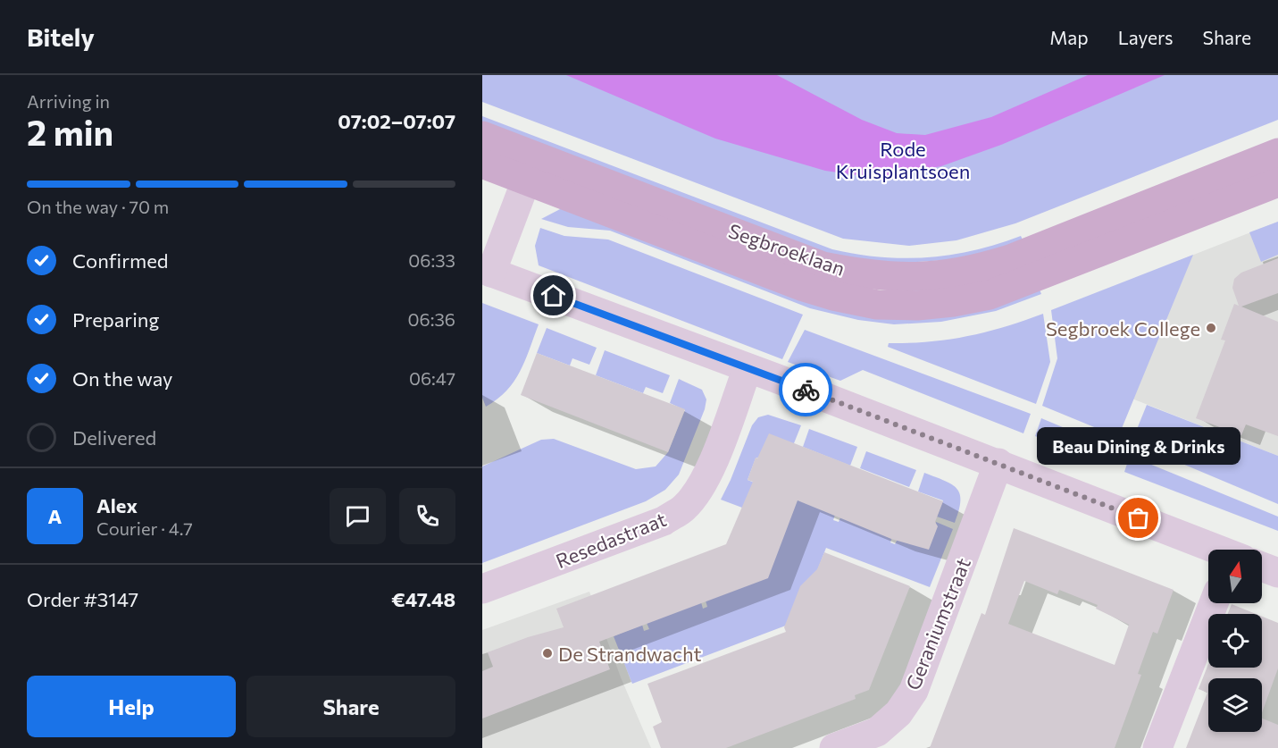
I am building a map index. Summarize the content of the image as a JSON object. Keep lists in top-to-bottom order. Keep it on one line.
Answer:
{"streets":{"main road":["Segbroeklaan"],"street":["Resedastraat","Geraniumstraat"]},"parks":["Rode Kruisplantsoen"],"places":["Segbroek College","Beau Dining & Drinks","De Strandwacht"],"north":"top","page":{"header":"Bitely","nav":["Map","Layers","Share"],"heading":["2 min","Arriving in","07:02–07:07"],"panel":["Alex","Courier · 4.7","Order #3147","€47.48"],"bar":"On the way · 70 m","list":[["Confirmed","06:33"],["Preparing","06:36"],["On the way","06:47"],"Delivered"],"bubble":"Beau Dining & Drinks","round":"A","buttons":["Help","Share"]}}
